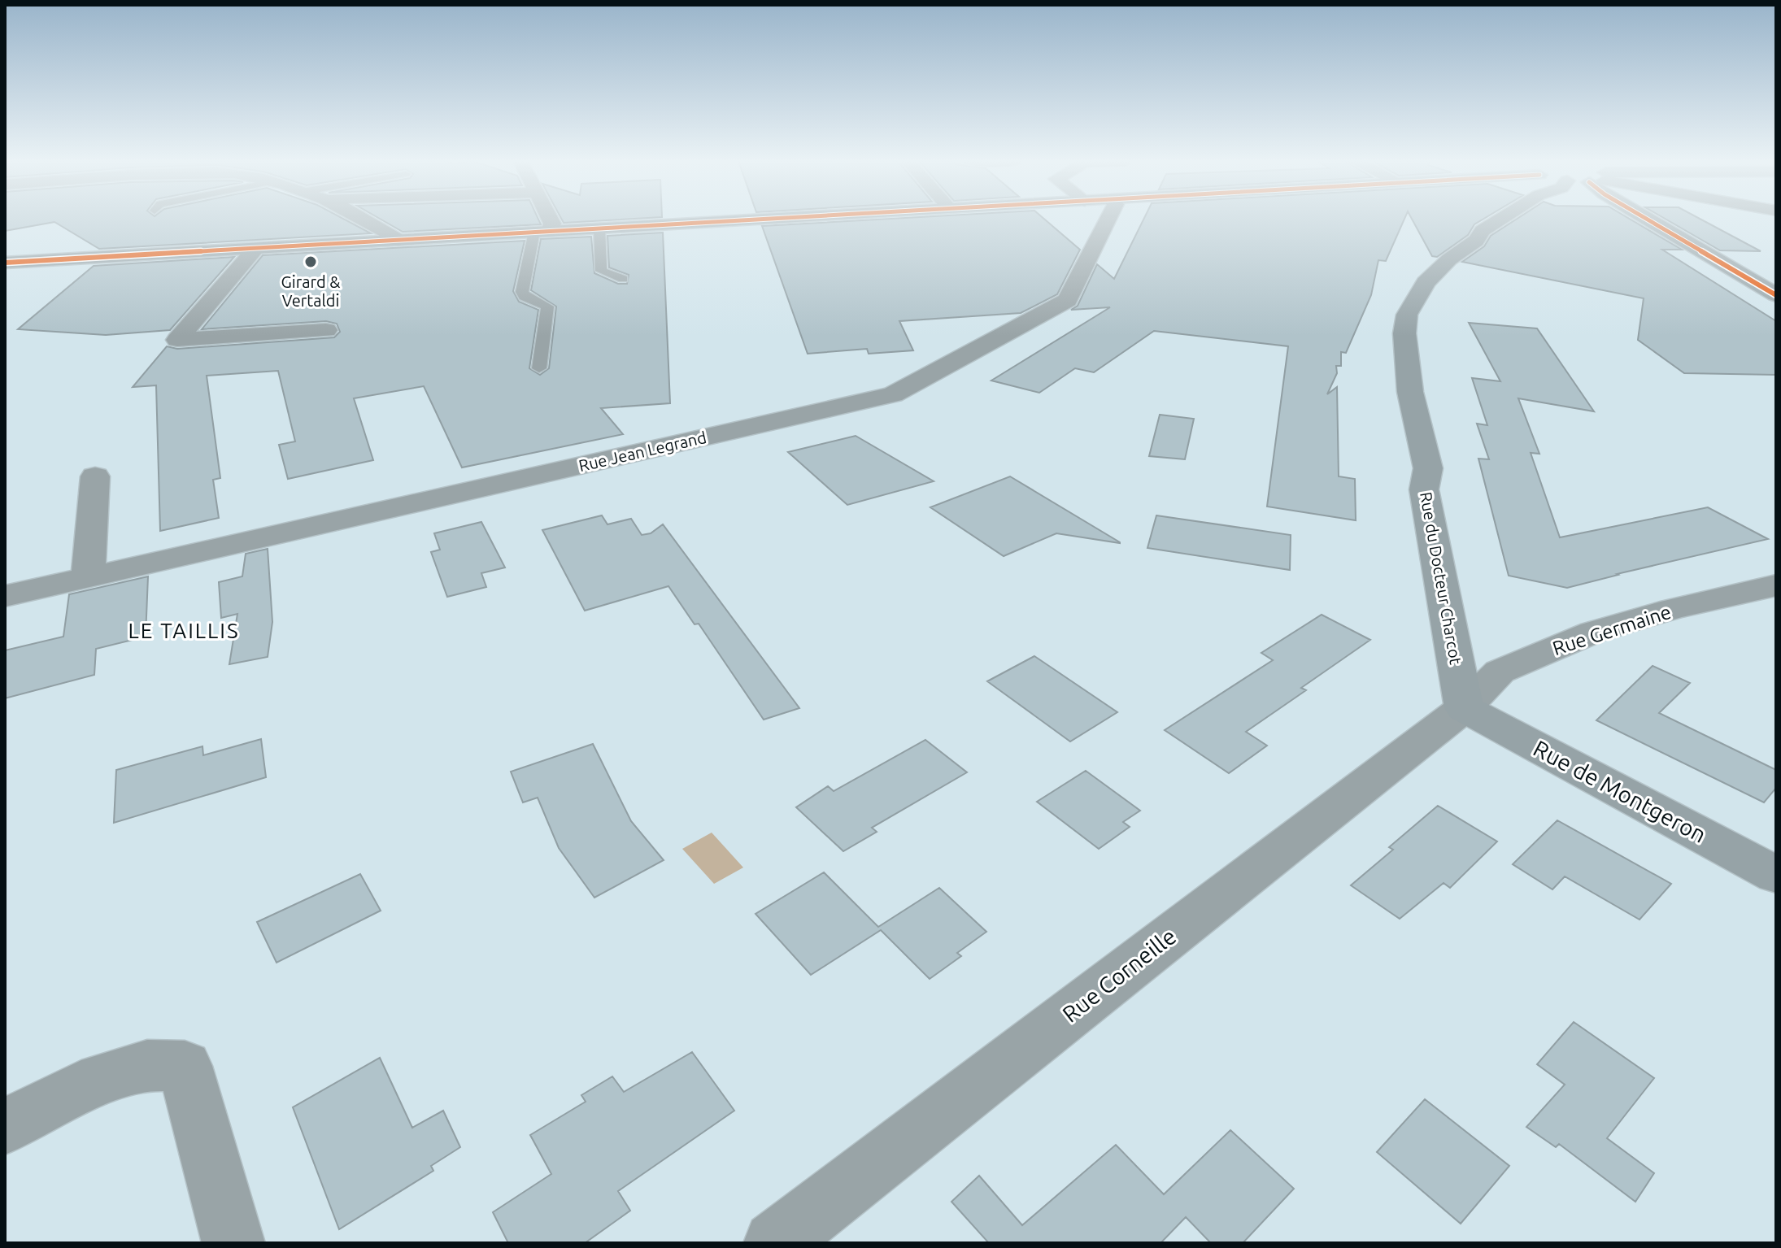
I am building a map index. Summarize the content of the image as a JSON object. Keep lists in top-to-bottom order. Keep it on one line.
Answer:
{"streets":{"street":["Rue Jean Legrand","Rue du Docteur Charcot","Rue Germaine","Rue de Montgeron","Rue Corneille"]},"crossings":[["Rue du Docteur Charcot","Rue Germaine"],["Rue du Docteur Charcot","Rue de Montgeron"],["Rue du Docteur Charcot","Rue Corneille"],["Rue Germaine","Rue de Montgeron"],["Rue Germaine","Rue Corneille"],["Rue de Montgeron","Rue Corneille"]],"districts":["LE TAILLIS"],"places":["Girard & Vertaldi"]}
